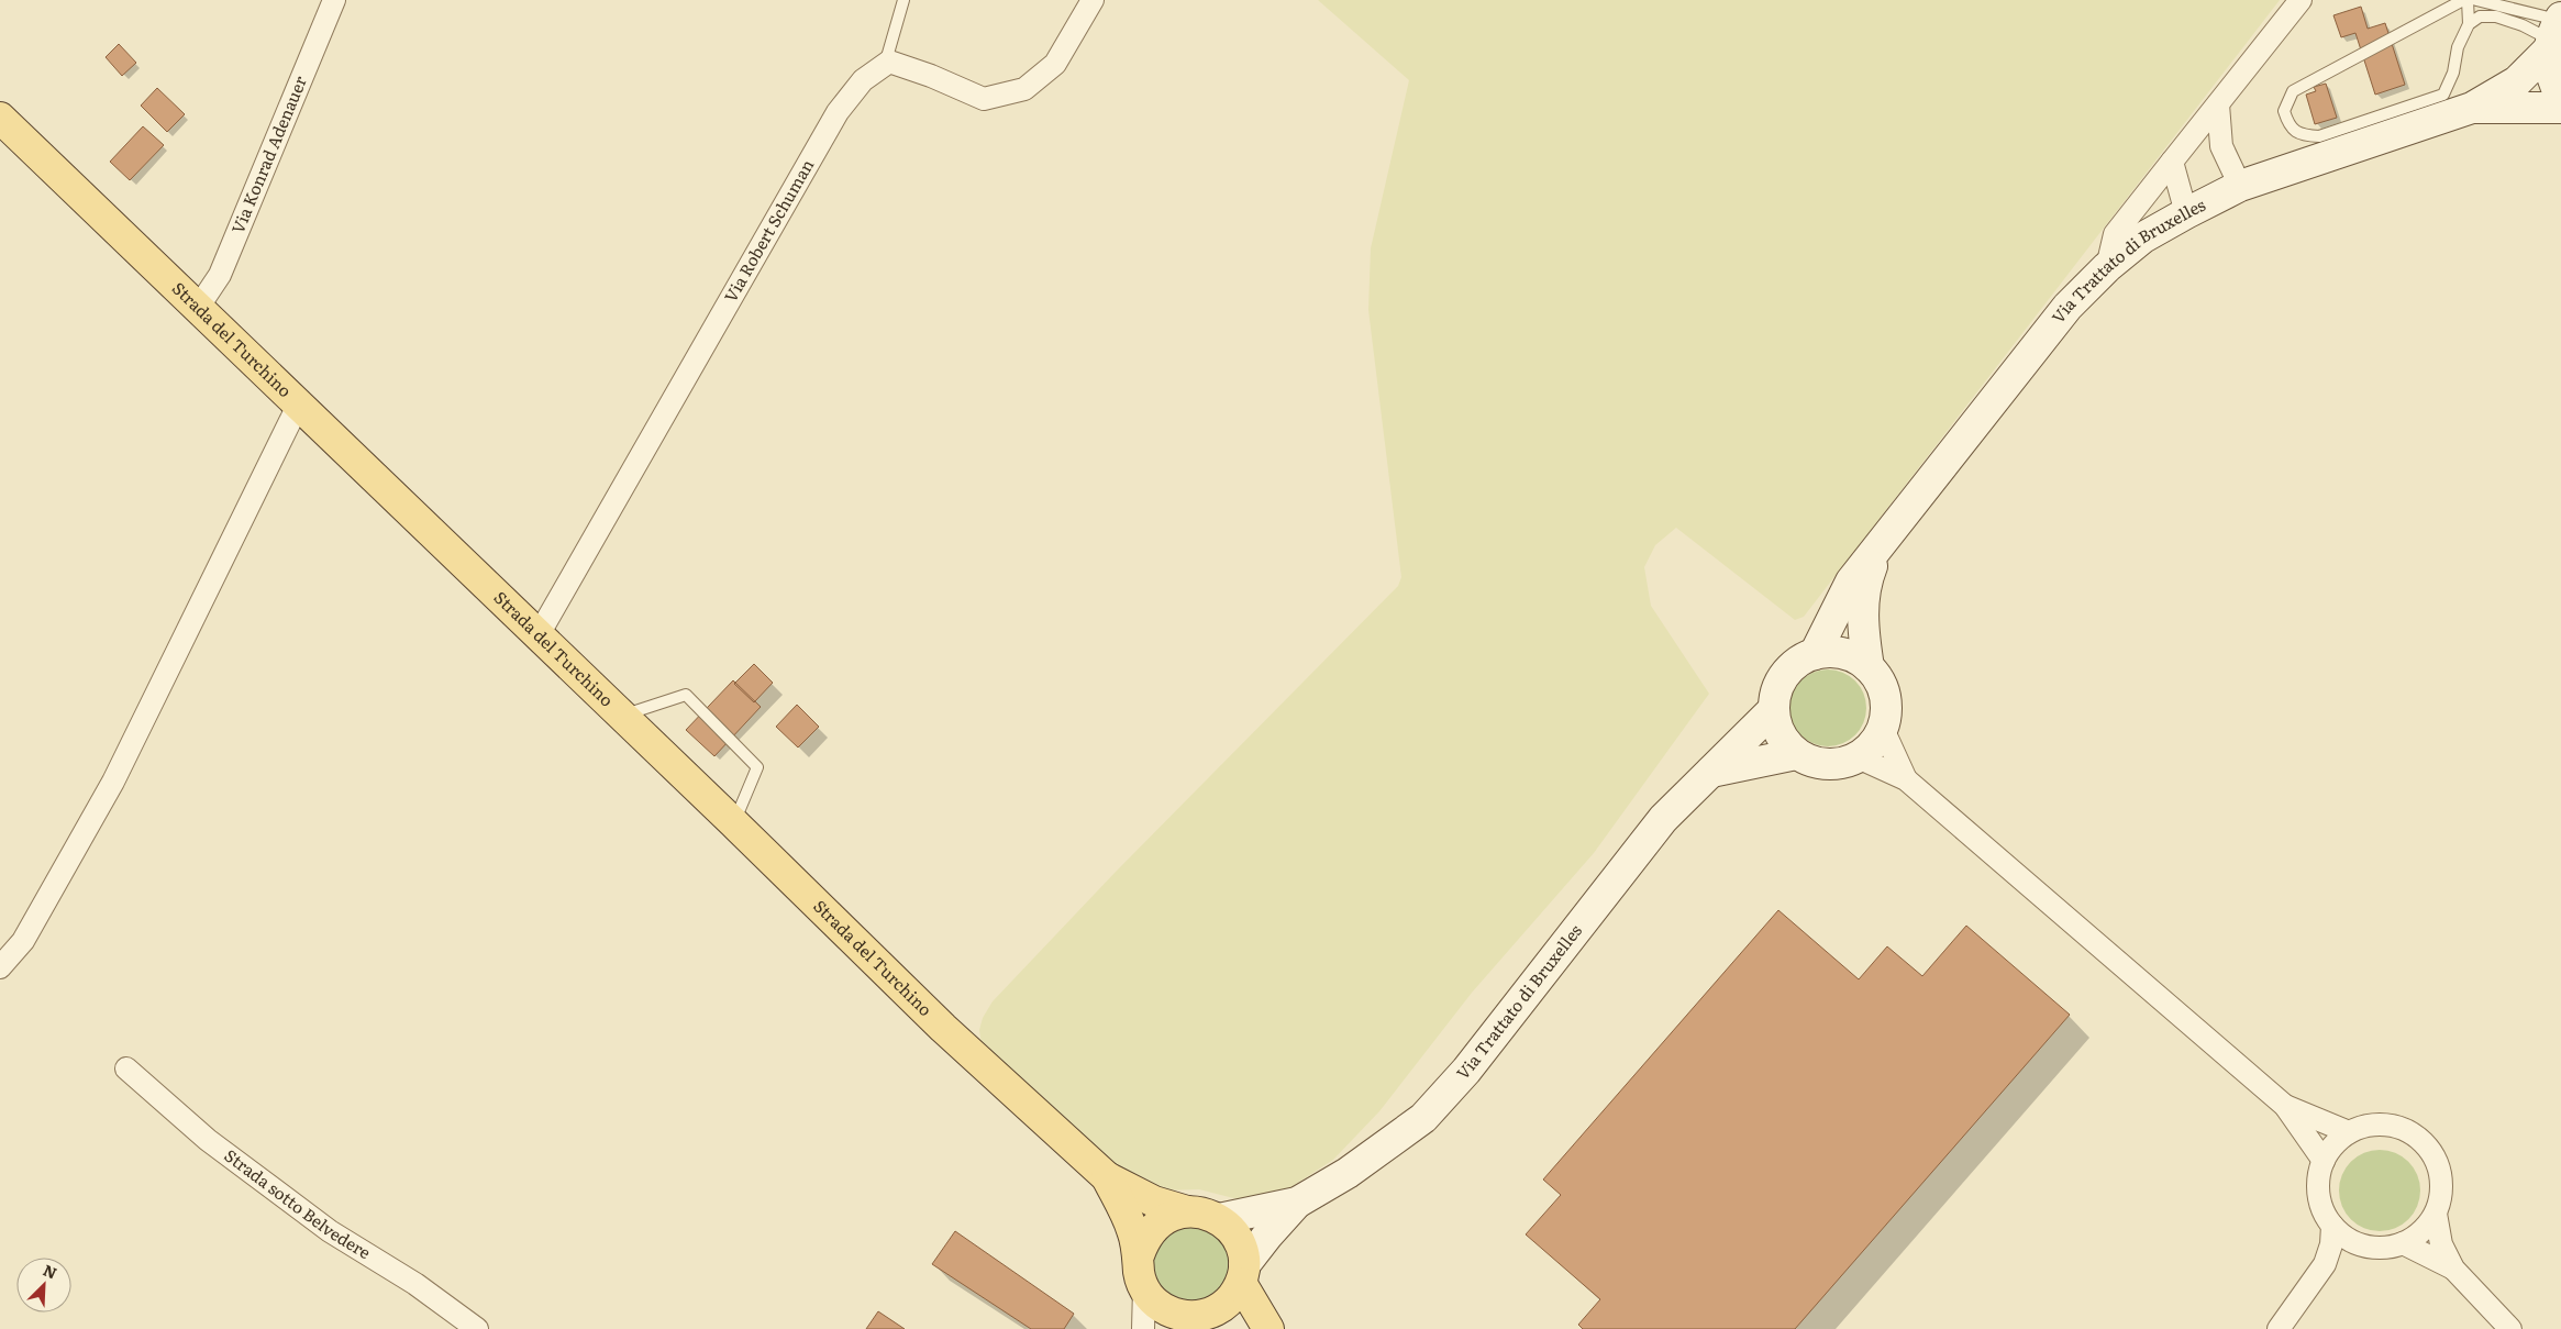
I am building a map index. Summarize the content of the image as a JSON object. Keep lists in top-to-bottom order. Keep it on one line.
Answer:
{"streets":{"main road":["Via Trattato di Bruxelles","Strada del Turchino"],"street":["Via Konrad Adenauer","Via Robert Schuman","Strada sotto Belvedere"]},"crossings":[["Via Konrad Adenauer","Strada del Turchino"],["Via Robert Schuman","Strada del Turchino"],["Via Trattato di Bruxelles","Strada del Turchino"]],"north":"top right"}
